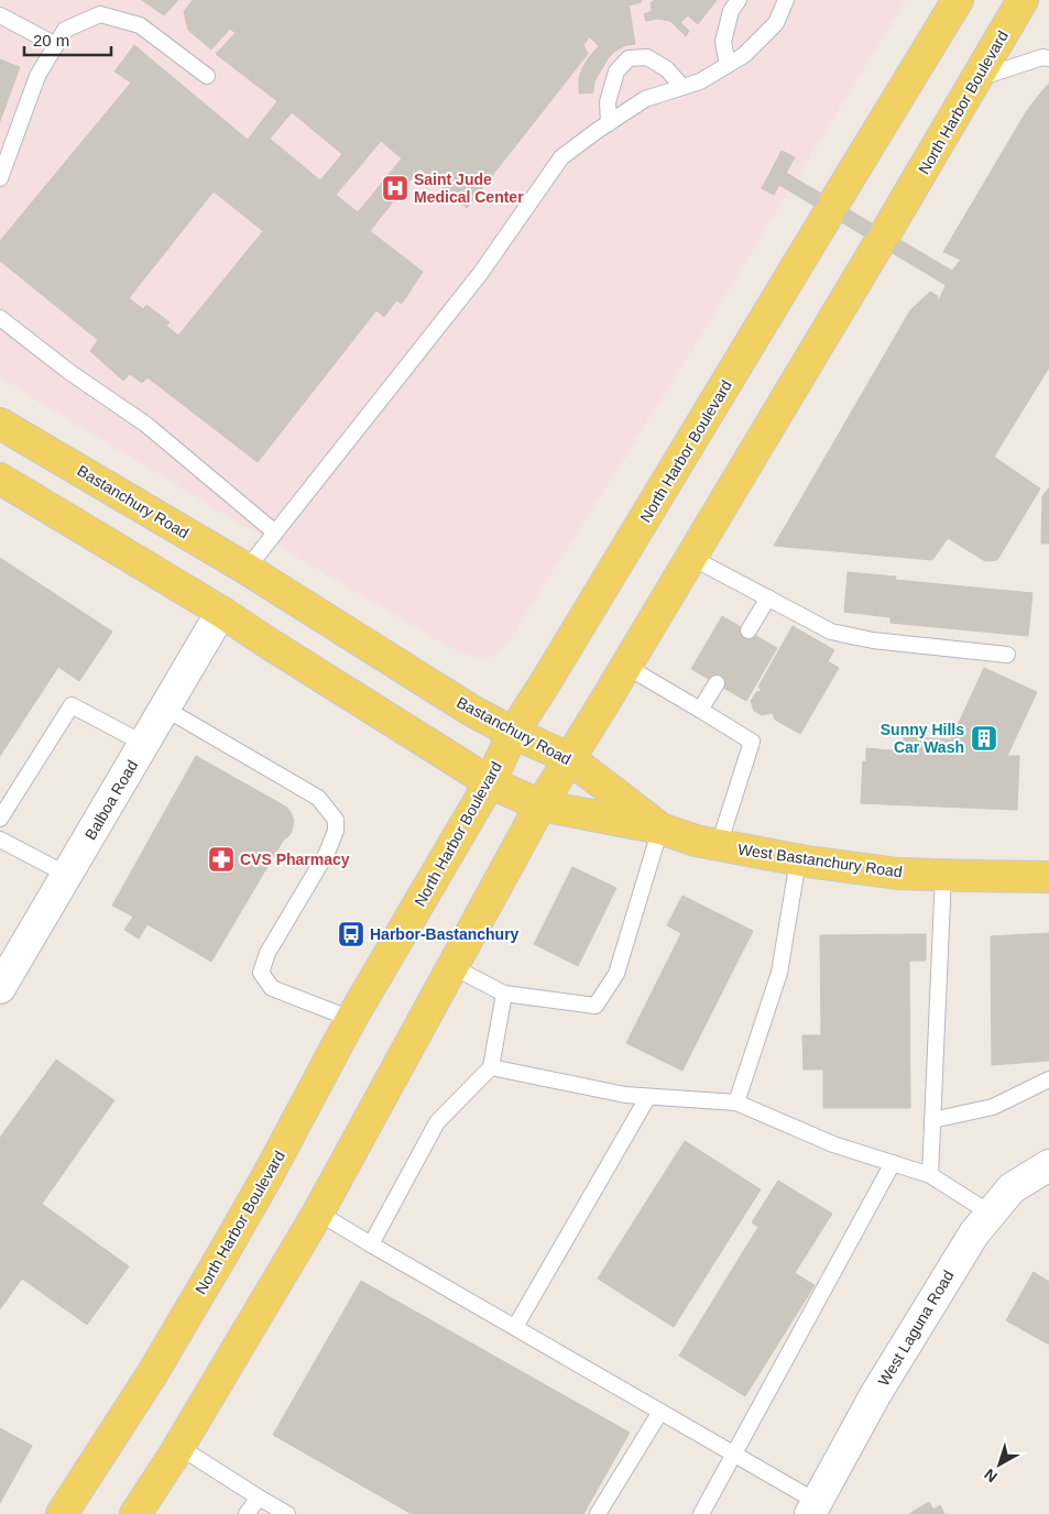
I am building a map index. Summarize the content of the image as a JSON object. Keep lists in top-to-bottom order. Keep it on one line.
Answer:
{"streets":{"main road":["North Harbor Boulevard","Bastanchury Road","West Bastanchury Road"],"street":["Balboa Road","West Laguna Road"]},"crossings":[["North Harbor Boulevard","Bastanchury Road"],["Bastanchury Road","West Bastanchury Road"]],"places":{"hospital":["Saint Jude Medical Center"],"building":["Sunny Hills Car Wash"],"pharmacy":["CVS Pharmacy"],"bus stop":["Harbor-Bastanchury"]},"scale_bar":"20 m","north":"bottom left"}
